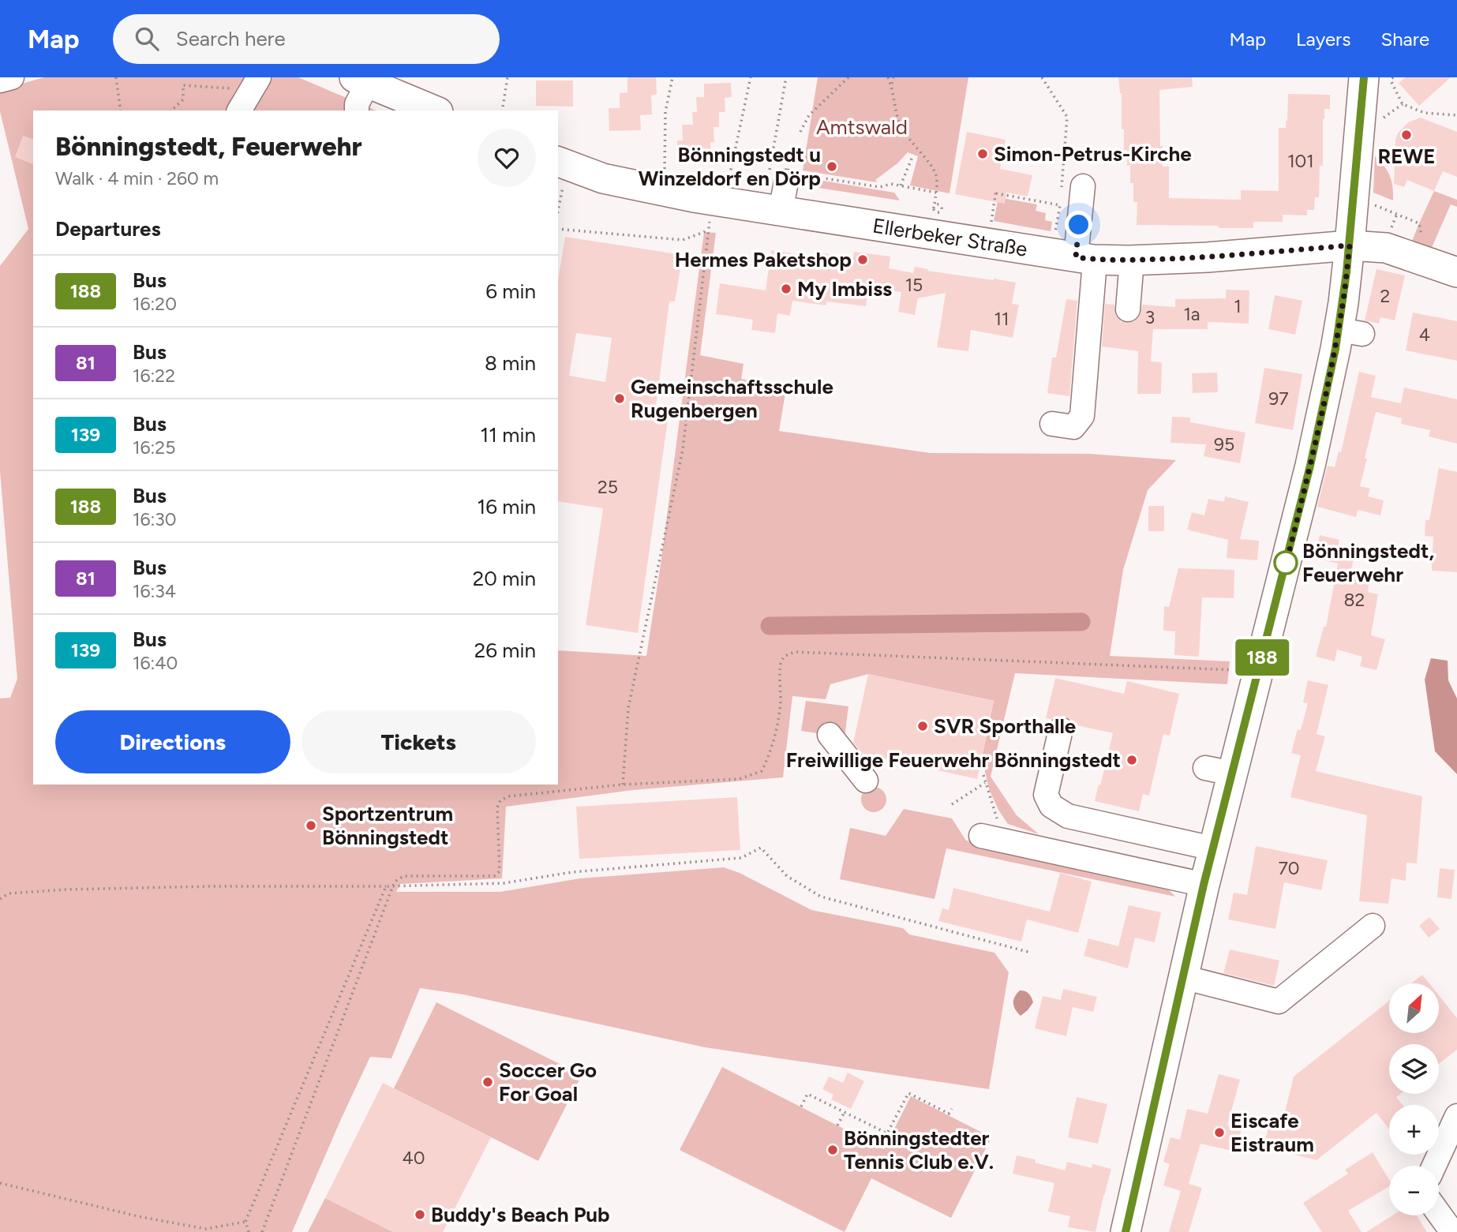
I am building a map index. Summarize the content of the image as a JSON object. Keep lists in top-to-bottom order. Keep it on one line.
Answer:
{"streets":{"main road":["Ellerbeker Straße"]},"parks":["Amtswald"],"places":["REWE","Simon-Petrus-Kirche","Bönningstedt u Winzeldorf en Dörp","Hermes Paketshop","My Imbiss","Gemeinschaftsschule Rugenbergen","Bönningstedt, Feuerwehr","SVR Sporthalle","Freiwillige Feuerwehr Bönningstedt","Sportzentrum Bönningstedt","Soccer Go For Goal","Eiscafe Eistraum","Bönningstedter Tennis Club e.V.","Buddy's Beach Pub"],"lines":["bus line 188"],"house_numbers":["101","15","2","1","1a","3","11","4","97","95","25","82","70","40"],"north":"top right","page":{"header":"Map","search":"Search here","nav":["Map","Layers","Share"],"on_map":"188","heading":[["Bönningstedt, Feuerwehr","Walk · 4 min · 260 m"],"Departures"],"list":[{"mark":"188","name":"Bus","note":"16:20","value":"6 min"},{"mark":"81","name":"Bus","note":"16:22","value":"8 min"},{"mark":"139","name":"Bus","note":"16:25","value":"11 min"},{"mark":"188","name":"Bus","note":"16:30","value":"16 min"},{"mark":"81","name":"Bus","note":"16:34","value":"20 min"},{"mark":"139","name":"Bus","note":"16:40","value":"26 min"}],"buttons":["Directions","Tickets"],"map_buttons":["+","−"]}}
